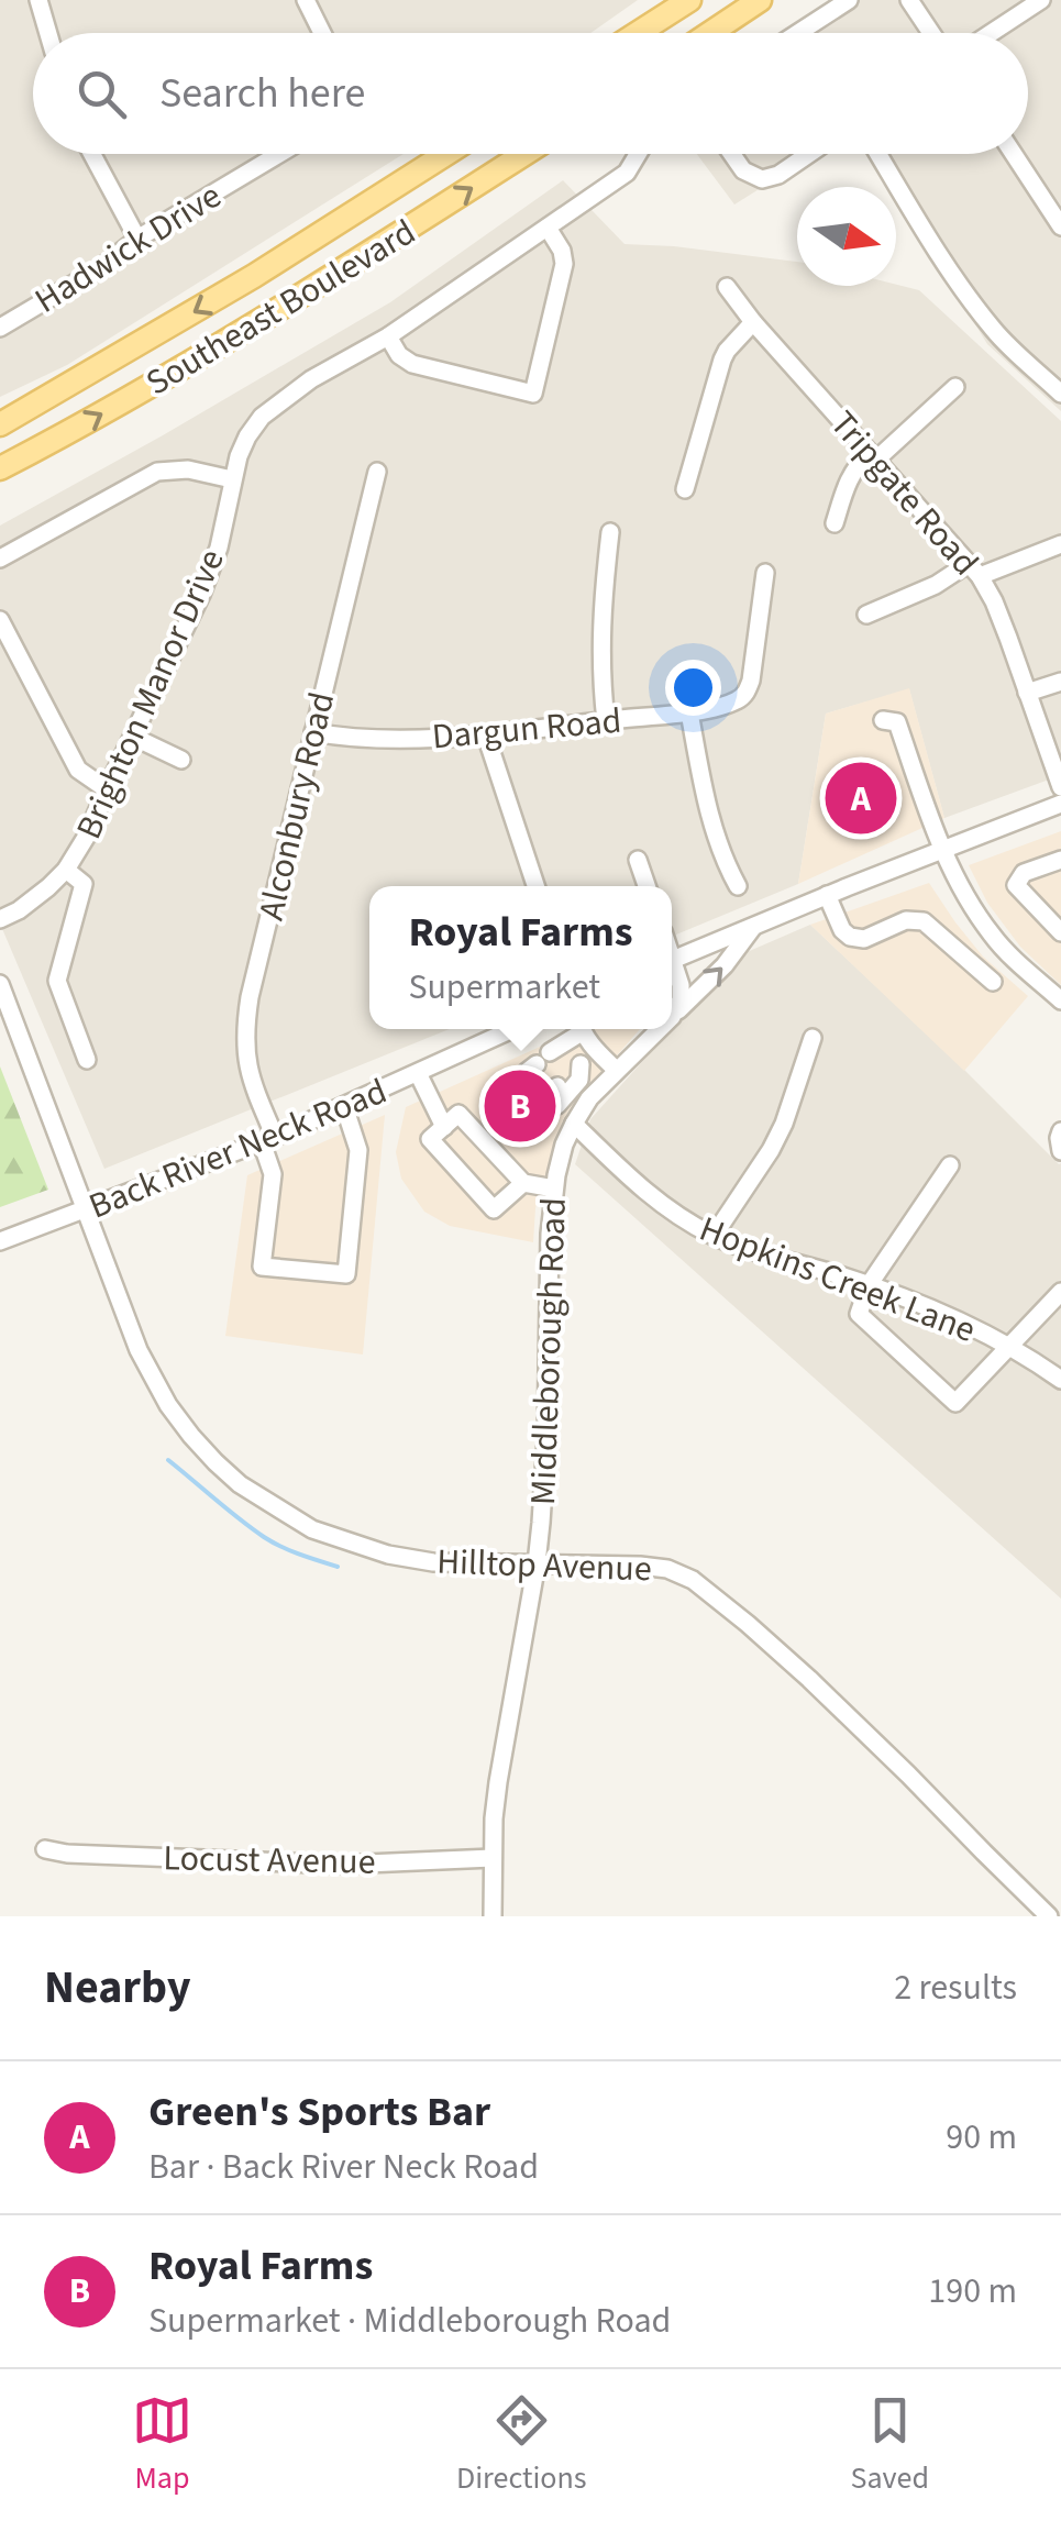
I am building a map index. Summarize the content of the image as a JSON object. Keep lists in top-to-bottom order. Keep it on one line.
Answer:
{"streets":{"main road":["Southeast Boulevard"],"street":["Hadwick Drive","Tripgate Road","Brighton Manor Drive","Dargun Road","Alconbury Road","Back River Neck Road","Hopkins Creek Lane","Middleborough Road","Hilltop Avenue","Locust Avenue"]},"crossings":[["Dargun Road","Alconbury Road"],["Alconbury Road","Back River Neck Road"],["Back River Neck Road","Hilltop Avenue"],["Hopkins Creek Lane","Middleborough Road"],["Middleborough Road","Hilltop Avenue"],["Middleborough Road","Locust Avenue"]],"north":"right","page":{"search":"Search here","pins":["A","B"],"popup":["Royal Farms","Supermarket"],"heading":["Nearby","2 results"],"list":[{"mark":"A","name":"Green's Sports Bar","note":"Bar · Back River Neck Road","value":"90 m"},{"mark":"B","name":"Royal Farms","note":"Supermarket · Middleborough Road","value":"190 m"}],"nav":["Map","Directions","Saved"]}}
